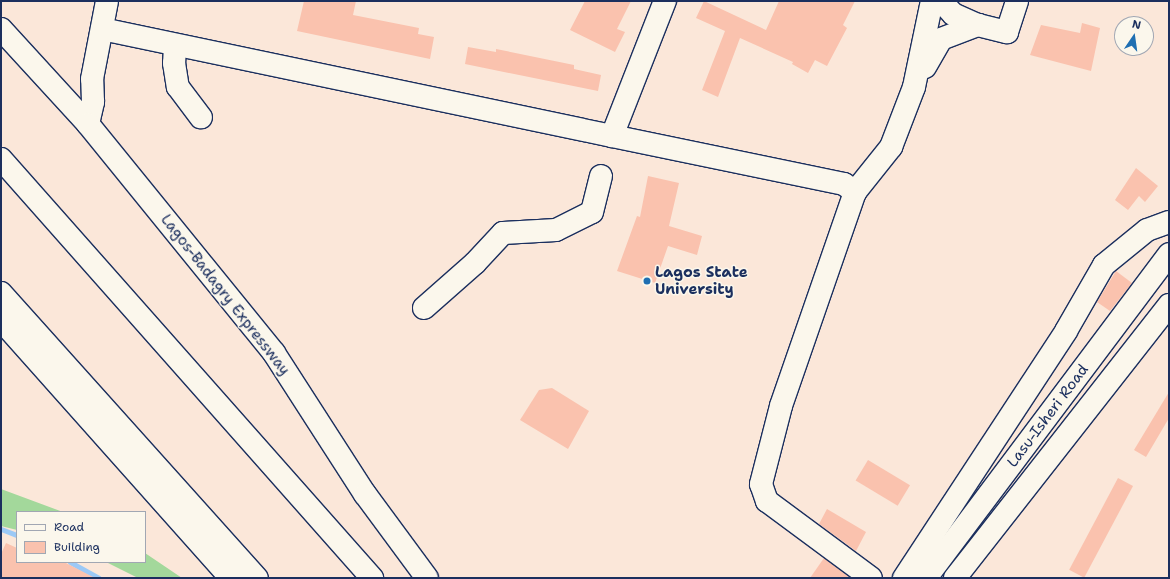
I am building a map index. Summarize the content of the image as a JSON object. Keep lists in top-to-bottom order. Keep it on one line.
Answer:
{"streets":{"main road":["Lagos-Badagry Expressway","Lasu-Isheri Road"]},"places":["Lagos State University"],"legend":["Road","Building"],"north":"top"}
